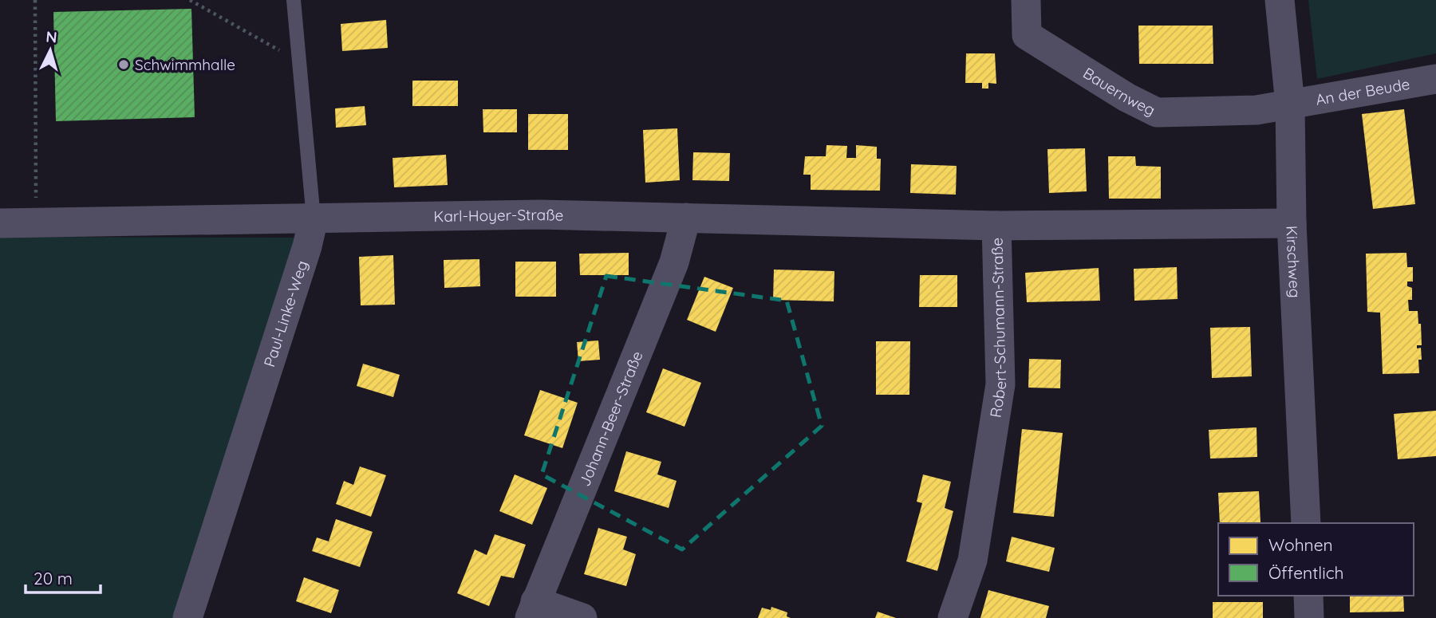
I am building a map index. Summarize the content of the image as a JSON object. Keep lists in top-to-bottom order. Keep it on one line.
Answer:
{"streets":{"street":["Bauernweg","An der Beude","Karl-Hoyer-Straße","Kirschweg","Paul-Linke-Weg","Robert-Schumann-Straße","Johann-Beer-Straße"]},"crossings":[["Bauernweg","An der Beude"],["Bauernweg","Kirschweg"],["An der Beude","Kirschweg"],["Karl-Hoyer-Straße","Paul-Linke-Weg"],["Karl-Hoyer-Straße","Robert-Schumann-Straße"],["Karl-Hoyer-Straße","Johann-Beer-Straße"],["Kirschweg","Robert-Schumann-Straße"]],"places":["Schwimmhalle"],"legend":["Wohnen","Öffentlich"],"scale_bar":"20 m","north":"top"}
